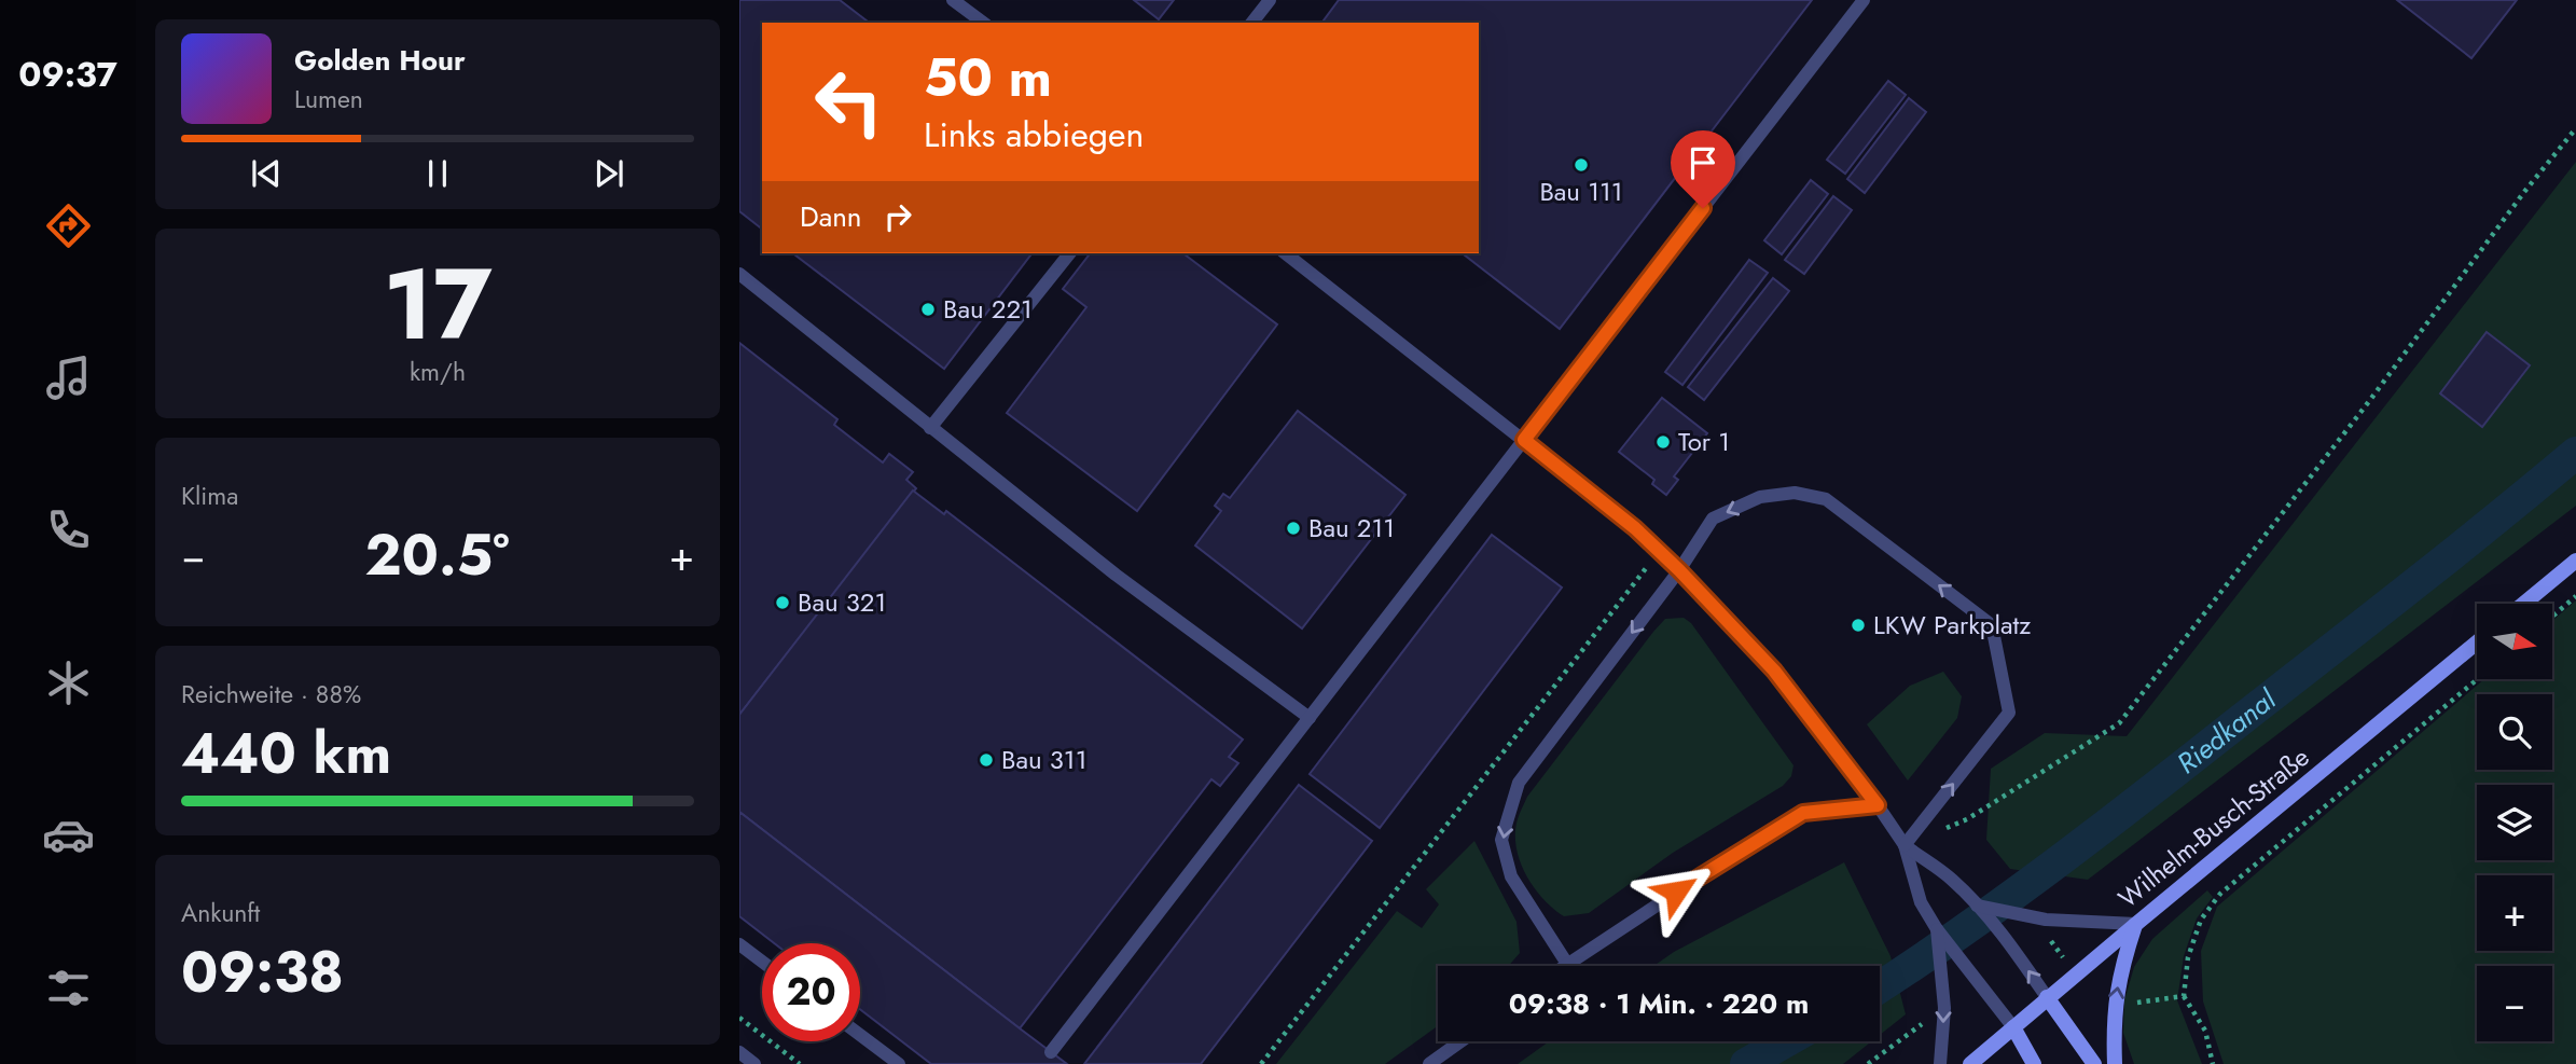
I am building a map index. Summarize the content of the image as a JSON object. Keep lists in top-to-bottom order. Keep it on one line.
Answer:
{"streets":{"main road":["Wilhelm-Busch-Straße"]},"water":["Riedkanal"],"places":["Bau 111","Bau 221","Tor 1","Bau 211","Bau 321","LKW Parkplatz","Bau 311"],"north":"right","page":{"tabs":"09:37","turn":["50 m","Links abbiegen"],"song":["Golden Hour","Lumen"],"then":"Dann","tile":[["17","km/h"],"Klima",["Reichweite · 88%","440 km"],["Ankunft","09:38"]],"heat":["−","20.5°","+"],"map_buttons":["+","−"],"limit":"20","trip":"09:38 · 1 Min. · 220 m"}}
